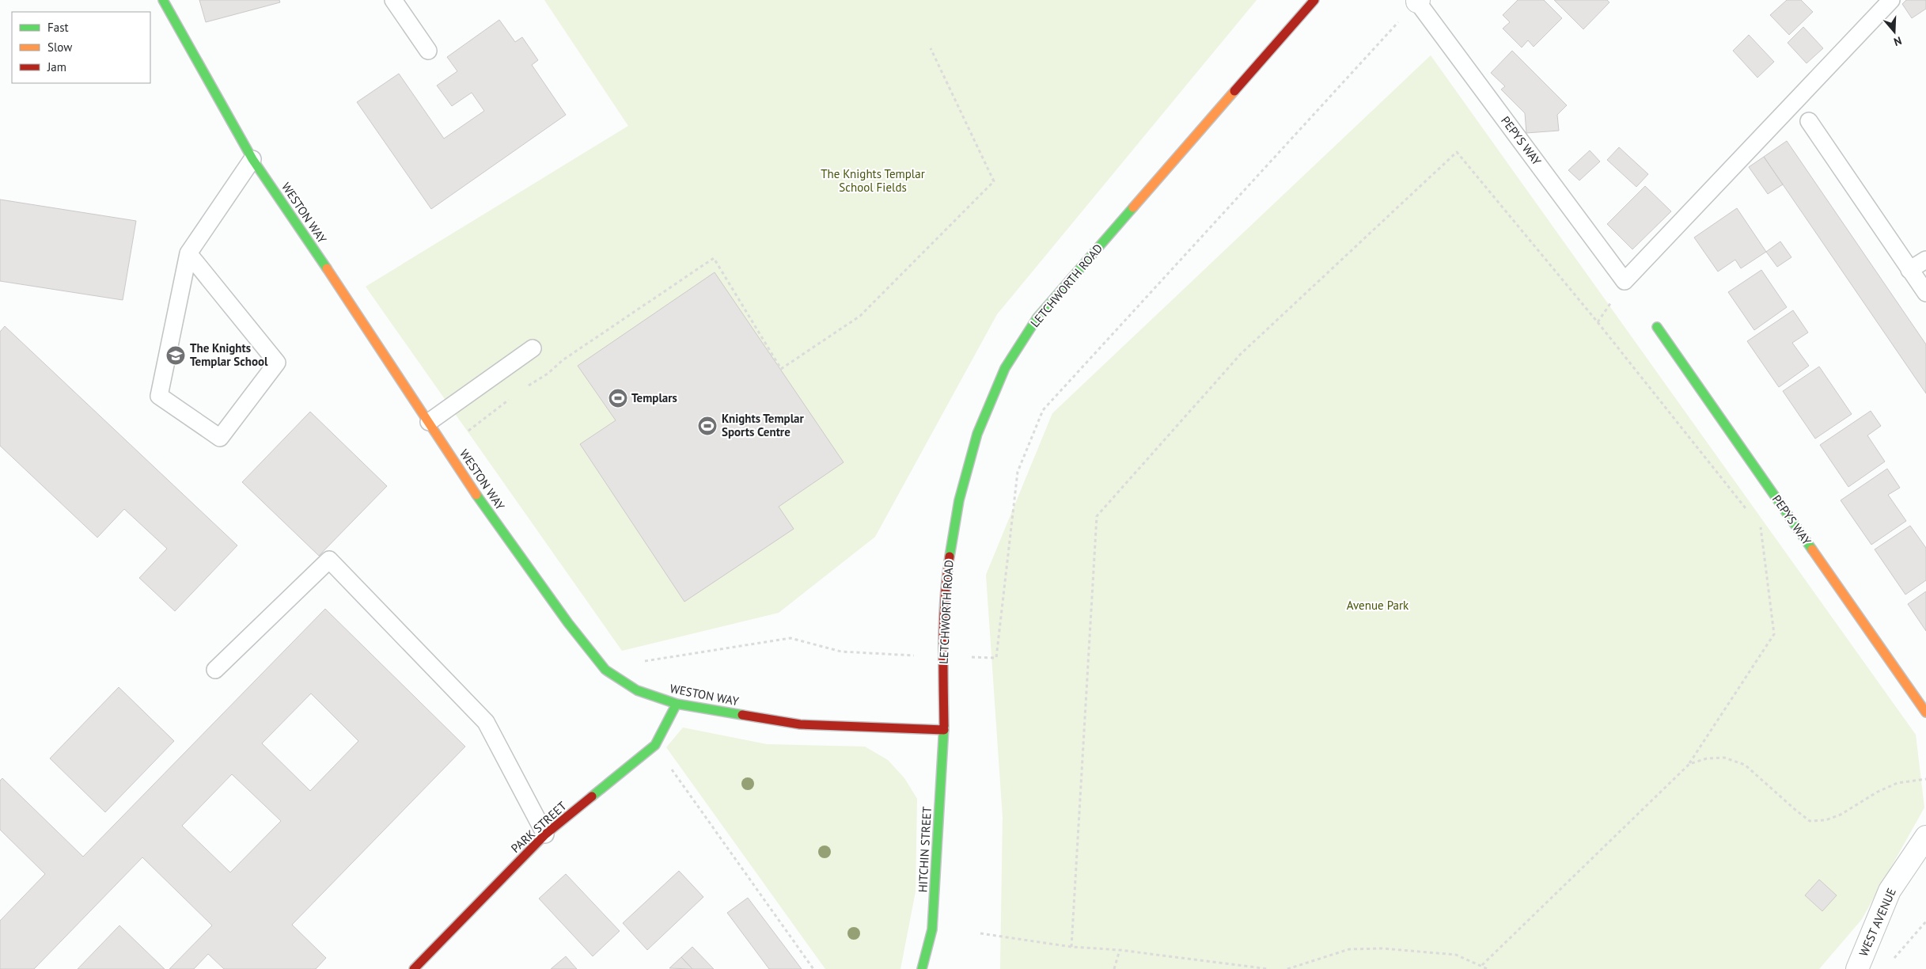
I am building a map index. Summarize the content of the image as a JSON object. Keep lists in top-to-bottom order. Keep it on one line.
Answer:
{"streets":{"street":["PEPYS WAY","WESTON WAY","LETCHWORTH ROAD","PARK STREET","HITCHIN STREET","WEST AVENUE"]},"crossings":[["WESTON WAY","LETCHWORTH ROAD"],["WESTON WAY","PARK STREET"],["WESTON WAY","HITCHIN STREET"],["LETCHWORTH ROAD","HITCHIN STREET"]],"parks":["The Knights Templar School Fields","Avenue Park"],"places":{"school or university":["The Knights Templar School"],"sports":["Templars","Knights Templar Sports Centre"]},"legend":["Fast","Slow","Jam"],"north":"bottom"}
